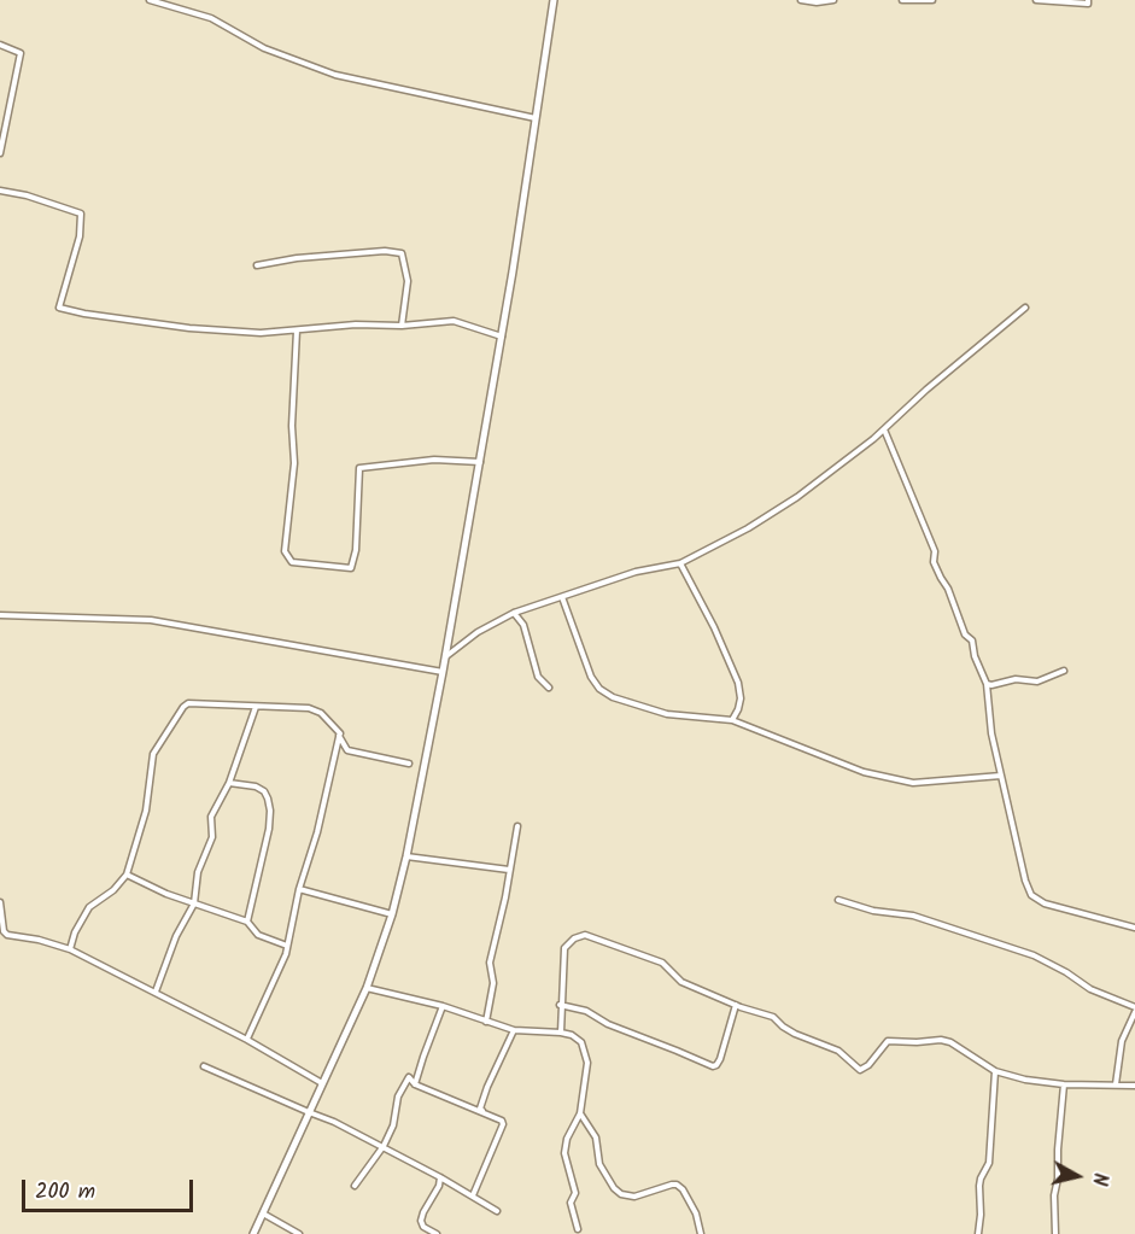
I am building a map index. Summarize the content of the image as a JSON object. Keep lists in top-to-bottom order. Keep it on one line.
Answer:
{"scale_bar":"200 m","north":"right"}
